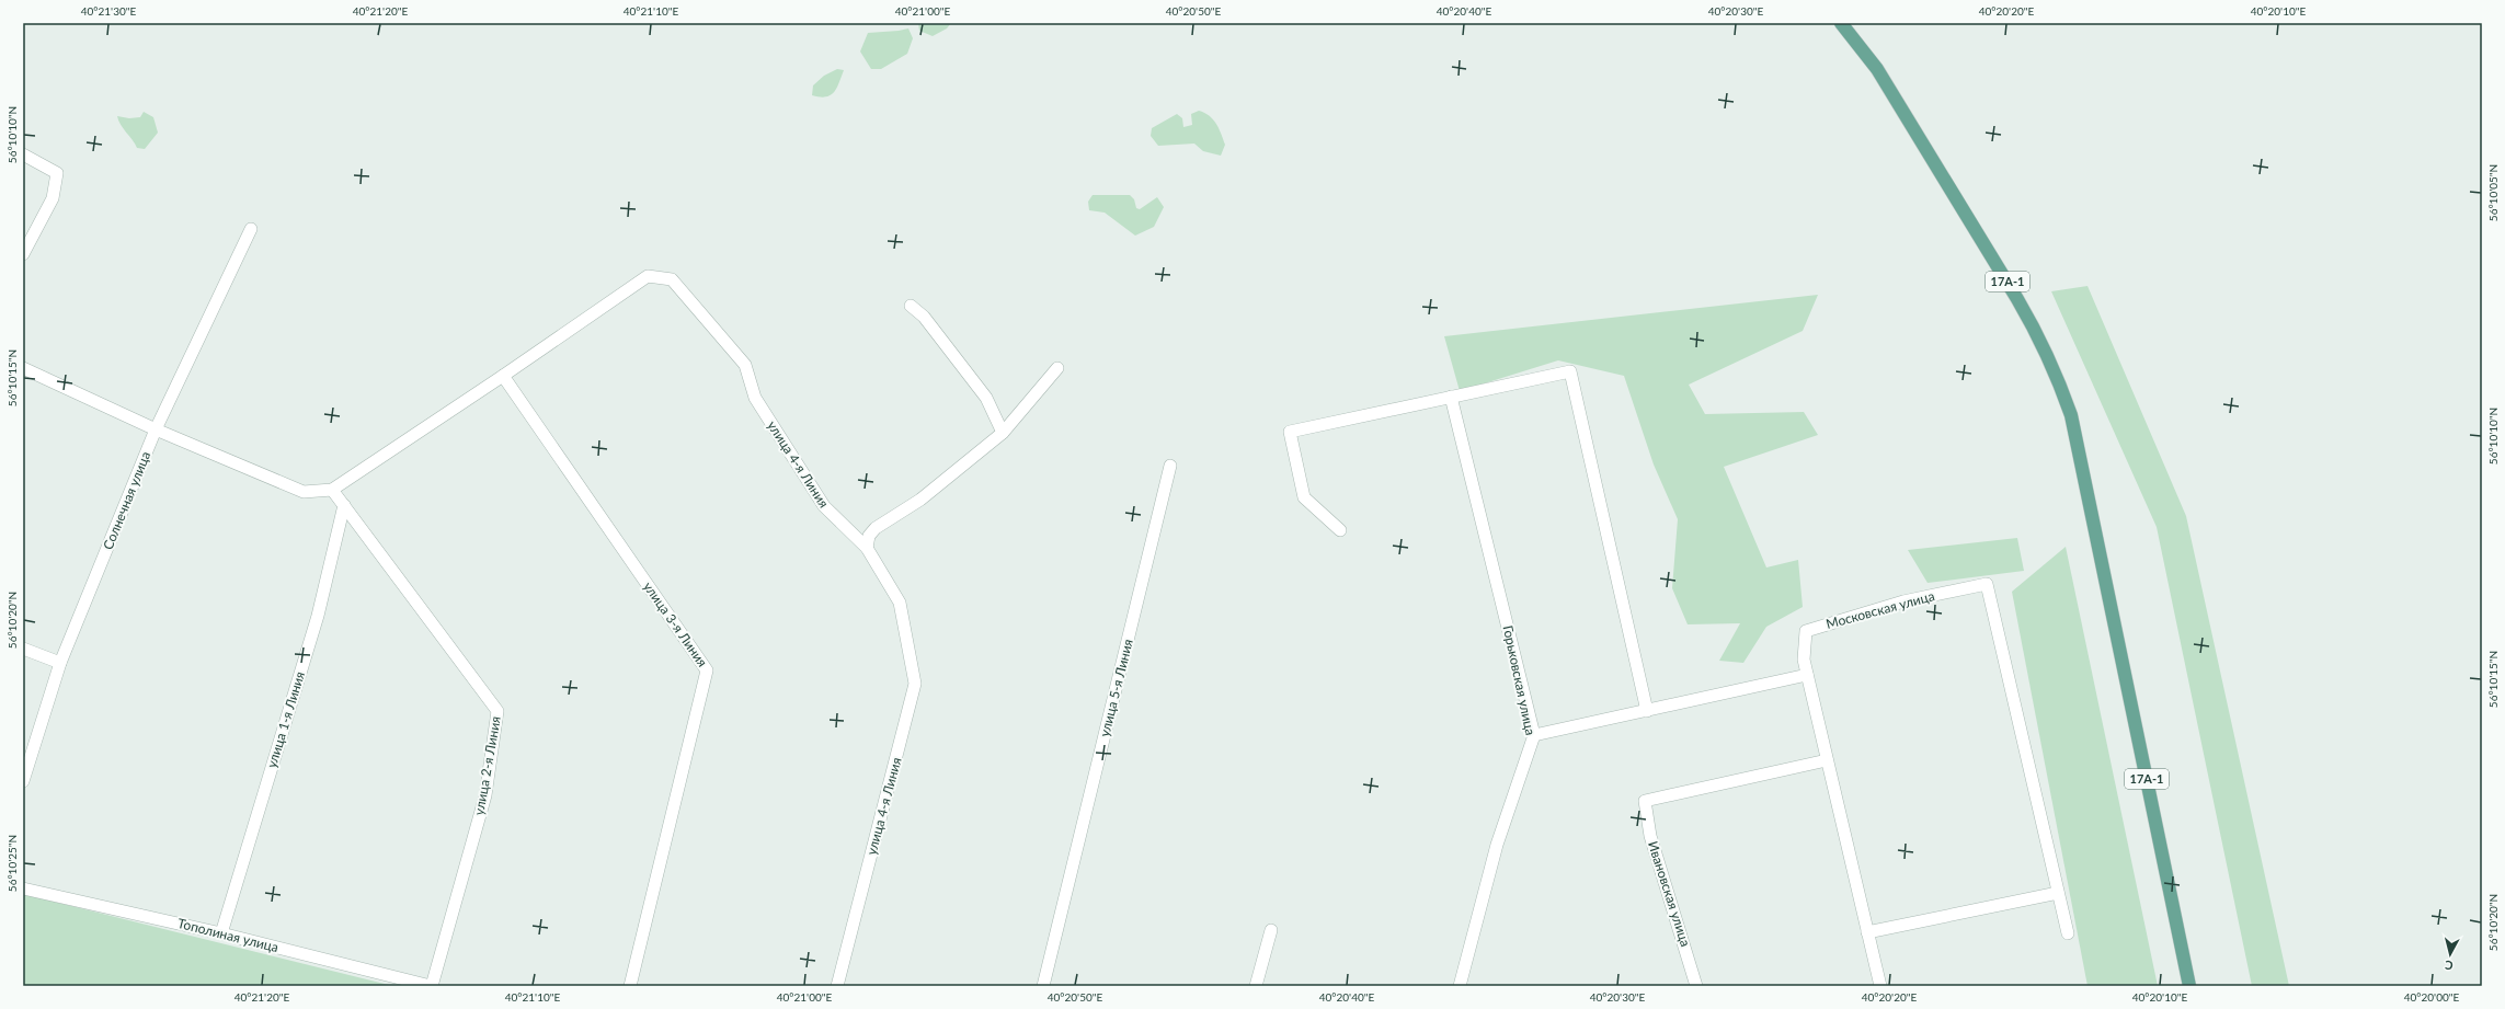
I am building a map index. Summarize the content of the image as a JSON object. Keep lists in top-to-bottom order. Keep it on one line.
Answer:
{"streets":{"main road":["17А-1"],"street":["улица 4-я Линия","Солнечная улица","Московская улица","улица 3-я Линия","Горьковская улица","улица 5-я Линия","улица 1-я Линия","улица 2-я Линия","Ивановская улица","Тополиная улица"]},"crossings":[["улица 4-я Линия","улица 3-я Линия"],["Московская улица","Ивановская улица"],["улица 1-я Линия","улица 2-я Линия"],["улица 1-я Линия","Тополиная улица"],["улица 2-я Линия","Тополиная улица"]],"north":"bottom","coordinates":["40°21'30\"E","40°21'20\"E","40°21'10\"E","40°21'00\"E","40°20'50\"E","40°20'40\"E","40°20'30\"E","40°20'20\"E","40°20'10\"E","56°10'10\"N","56°10'05\"N","56°10'15\"N","56°10'20\"N","56°10'25\"N","40°20'00\"E"]}
